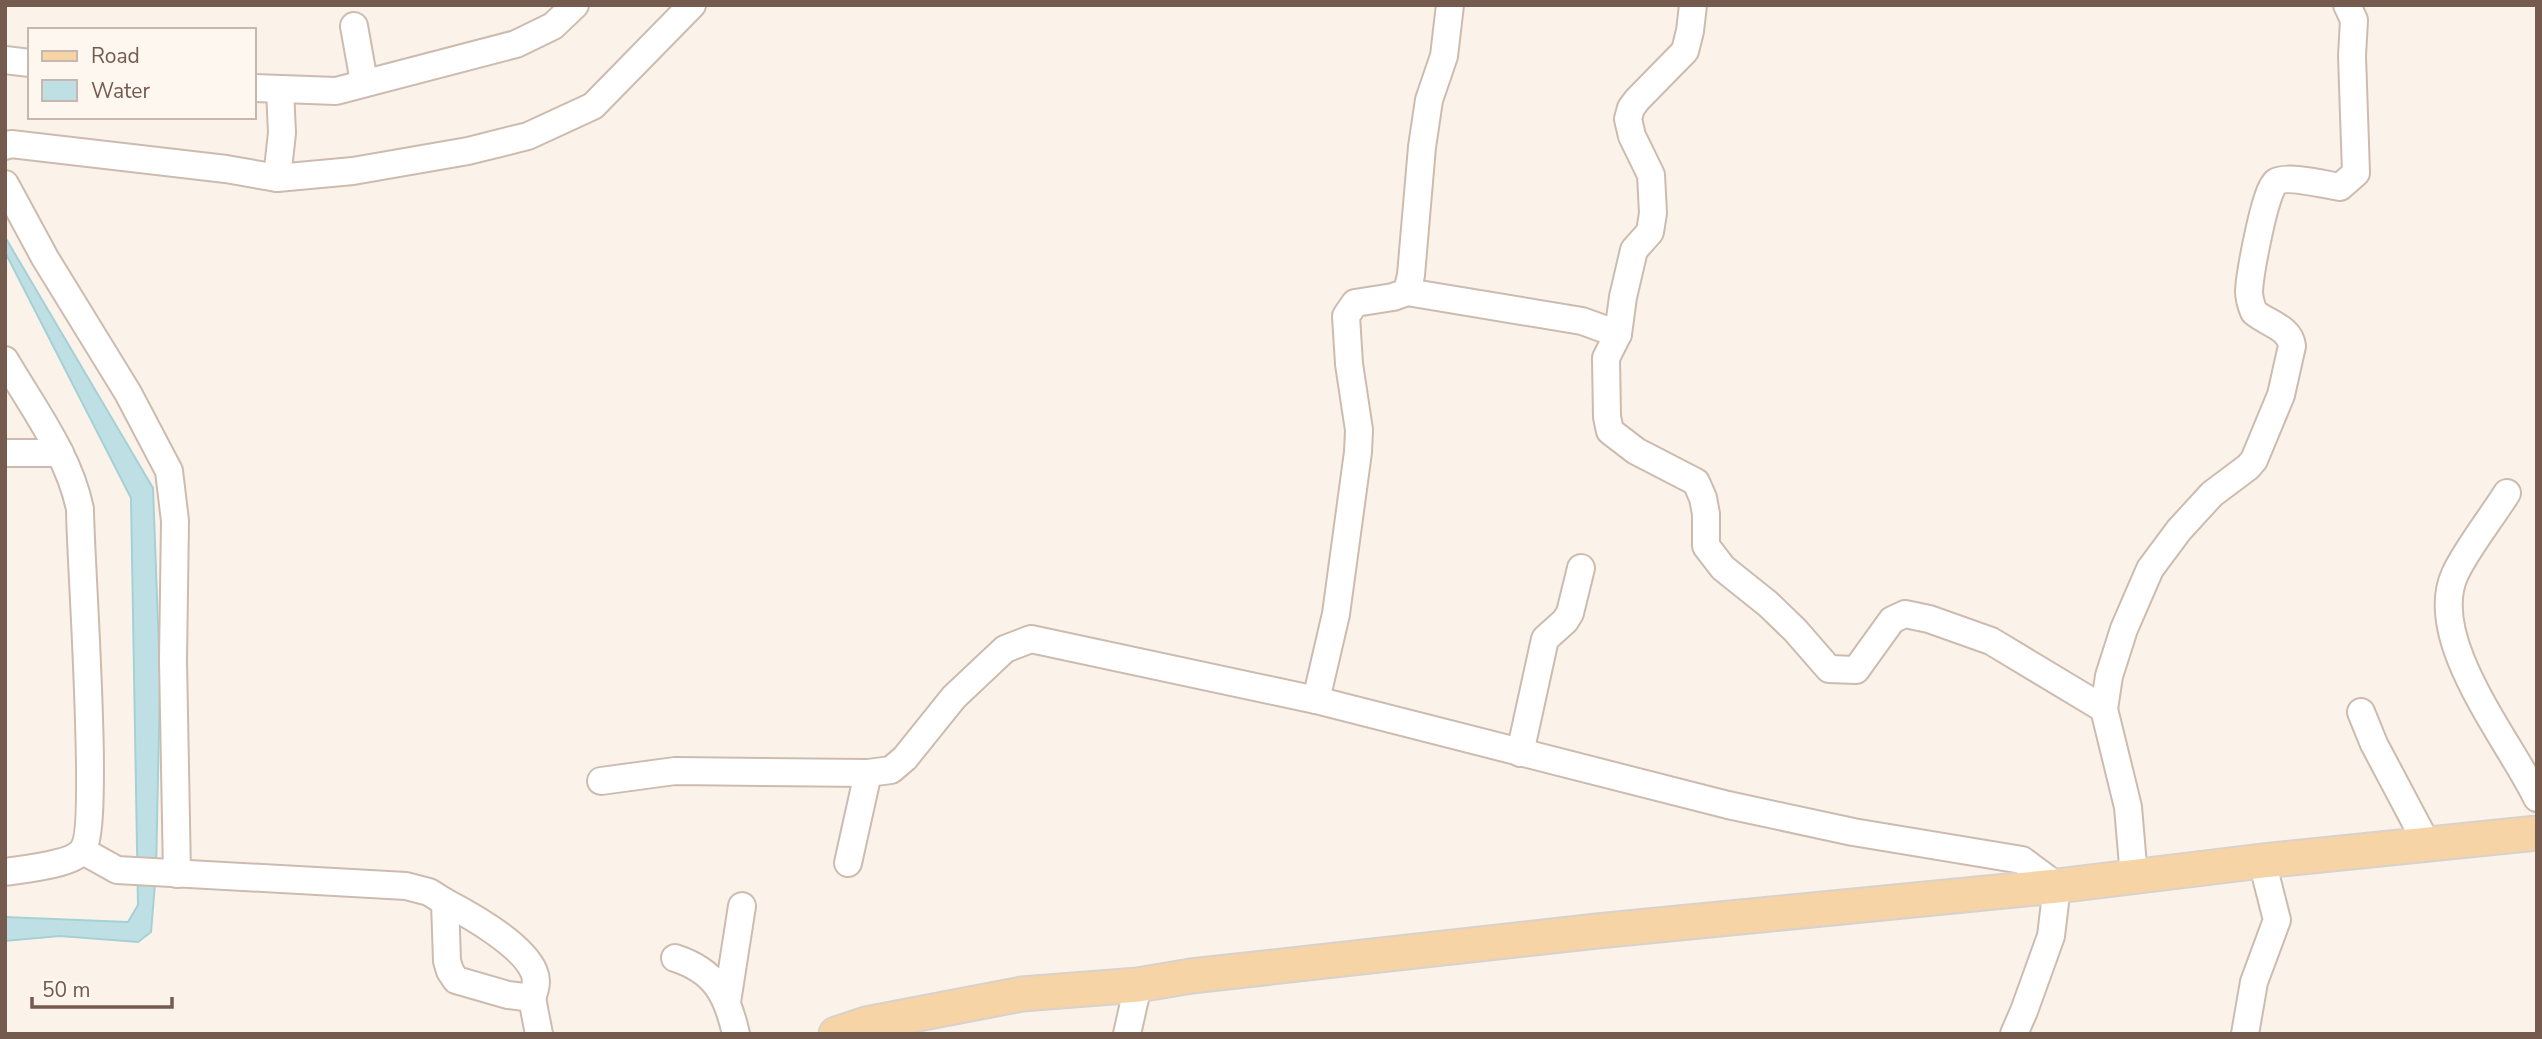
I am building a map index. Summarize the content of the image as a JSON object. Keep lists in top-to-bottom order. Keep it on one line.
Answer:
{"legend":["Road","Water"],"scale_bar":"50 m"}
